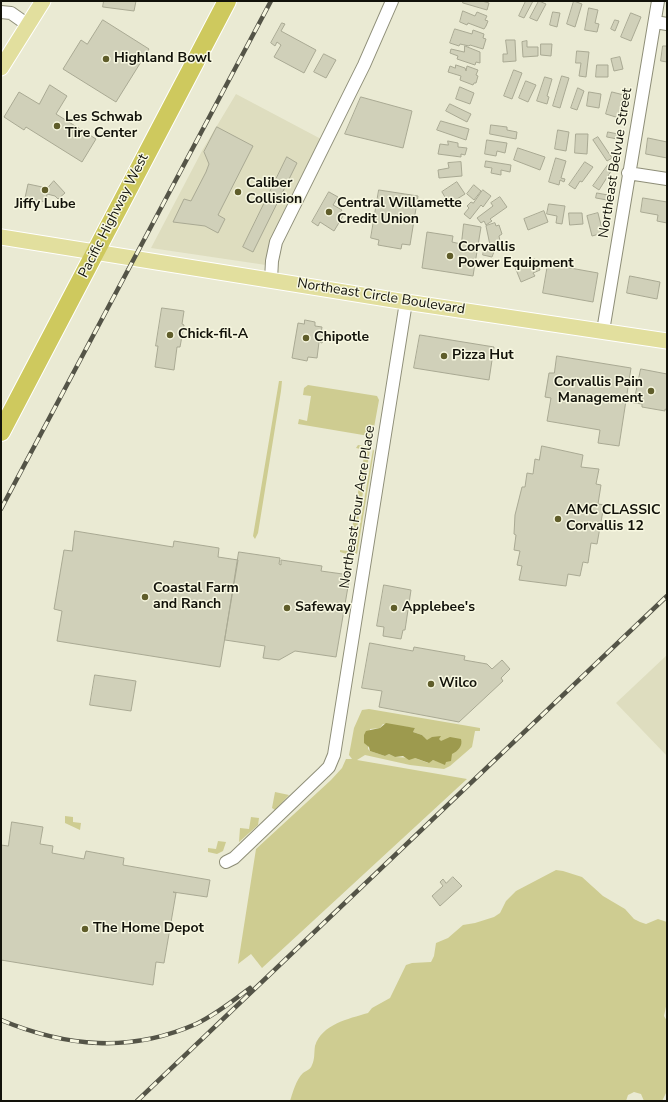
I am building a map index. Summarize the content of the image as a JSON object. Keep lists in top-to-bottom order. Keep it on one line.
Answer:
{"streets":{"highway":["Pacific Highway West"],"main road":["Northeast Circle Boulevard"],"street":["Northeast Belvue Street","Northeast Four Acre Place"]},"crossings":[["Northeast Belvue Street","Northeast Circle Boulevard"],["Pacific Highway West","Northeast Circle Boulevard"],["Northeast Circle Boulevard","Northeast Four Acre Place"]],"places":["Highland Bowl","Les Schwab Tire Center","Jiffy Lube","Caliber Collision","Central Willamette Credit Union","Corvallis Power Equipment","Chick-fil-A","Chipotle","Pizza Hut","Corvallis Pain Management","AMC CLASSIC Corvallis 12","Coastal Farm and Ranch","Safeway","Applebee's","Wilco","The Home Depot"]}
